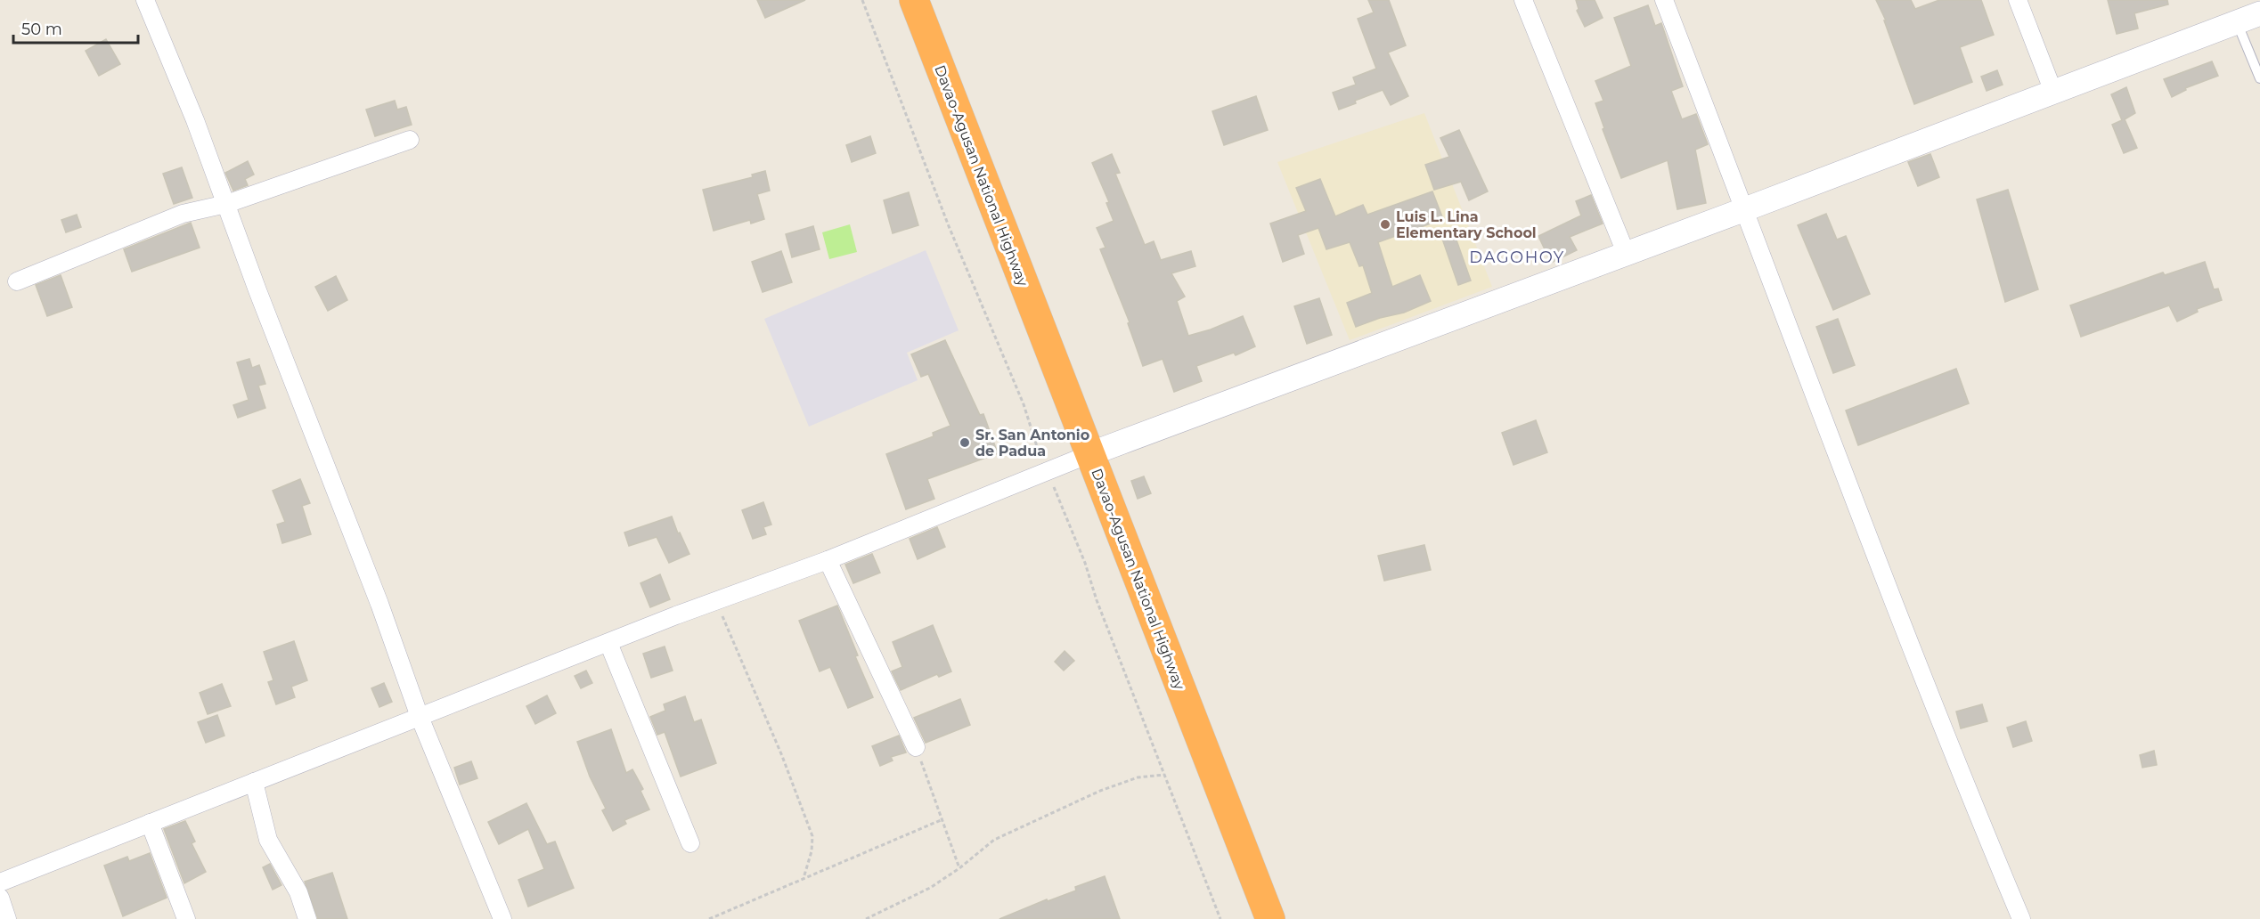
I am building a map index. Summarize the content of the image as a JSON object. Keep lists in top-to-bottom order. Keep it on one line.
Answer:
{"streets":{"highway":["Davao-Agusan National Highway"]},"districts":["DAGOHOY"],"places":["Luis L. Lina Elementary School","Sr. San Antonio de Padua"],"scale_bar":"50 m"}
